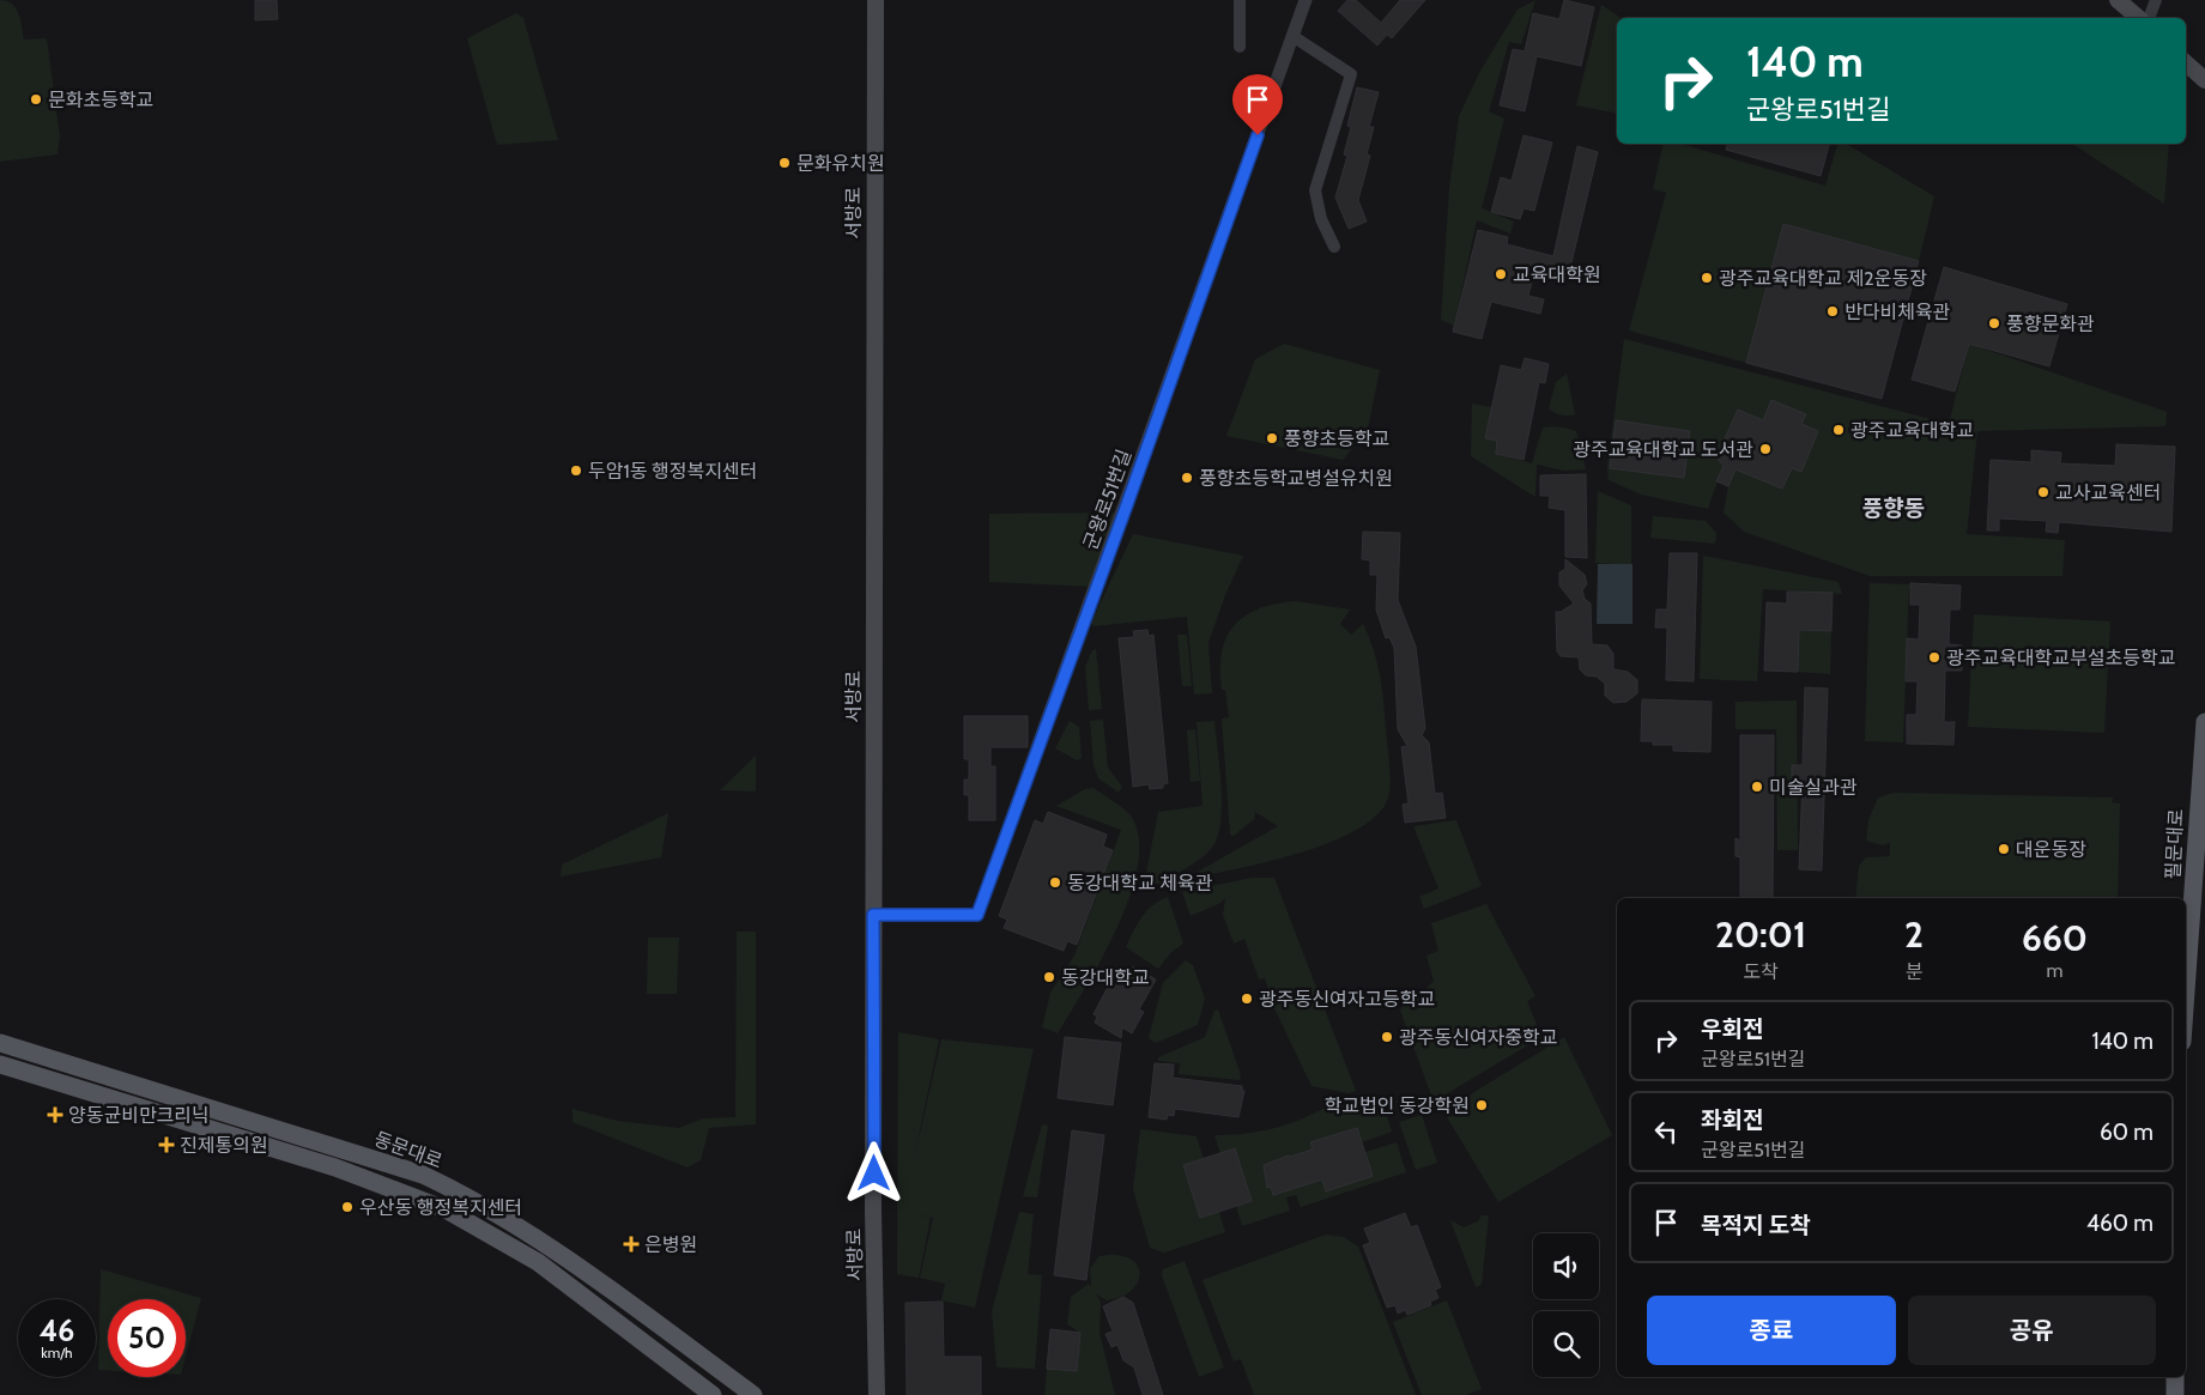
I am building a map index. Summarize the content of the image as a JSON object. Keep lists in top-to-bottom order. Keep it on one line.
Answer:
{"streets":{"main road":["서방로","필문대로","동문대로"],"street":["군왕로51번길"]},"crossings":[["서방로","군왕로51번길"]],"districts":["풍향동"],"places":{"other":["문화초등학교","문화유치원","교육대학원","광주교육대학교 제2운동장","반다비체육관","풍향문화관","광주교육대학교","풍향초등학교","광주교육대학교 도서관","두암1동 행정복지센터","풍향초등학교병설유치원","교사교육센터","광주교육대학교부설초등학교","미술실과관","대운동장","동강대학교 체육관","동강대학교","광주동신여자고등학교","광주동신여자중학교","학교법인 동강학원","우산동 행정복지센터"],"health":["양동균비만크리닉","진제통의원","은병원"]},"page":{"turn":["140 m","군왕로51번길"],"eta":["20:01","도착","2","분","660","m"],"list":[{"name":"우회전","note":"군왕로51번길","value":"140 m"},{"name":"좌회전","note":"군왕로51번길","value":"60 m"},{"name":"목적지 도착","value":"460 m"}],"buttons":["종료","공유"],"speed":"46 km/h","limit":"50"}}
